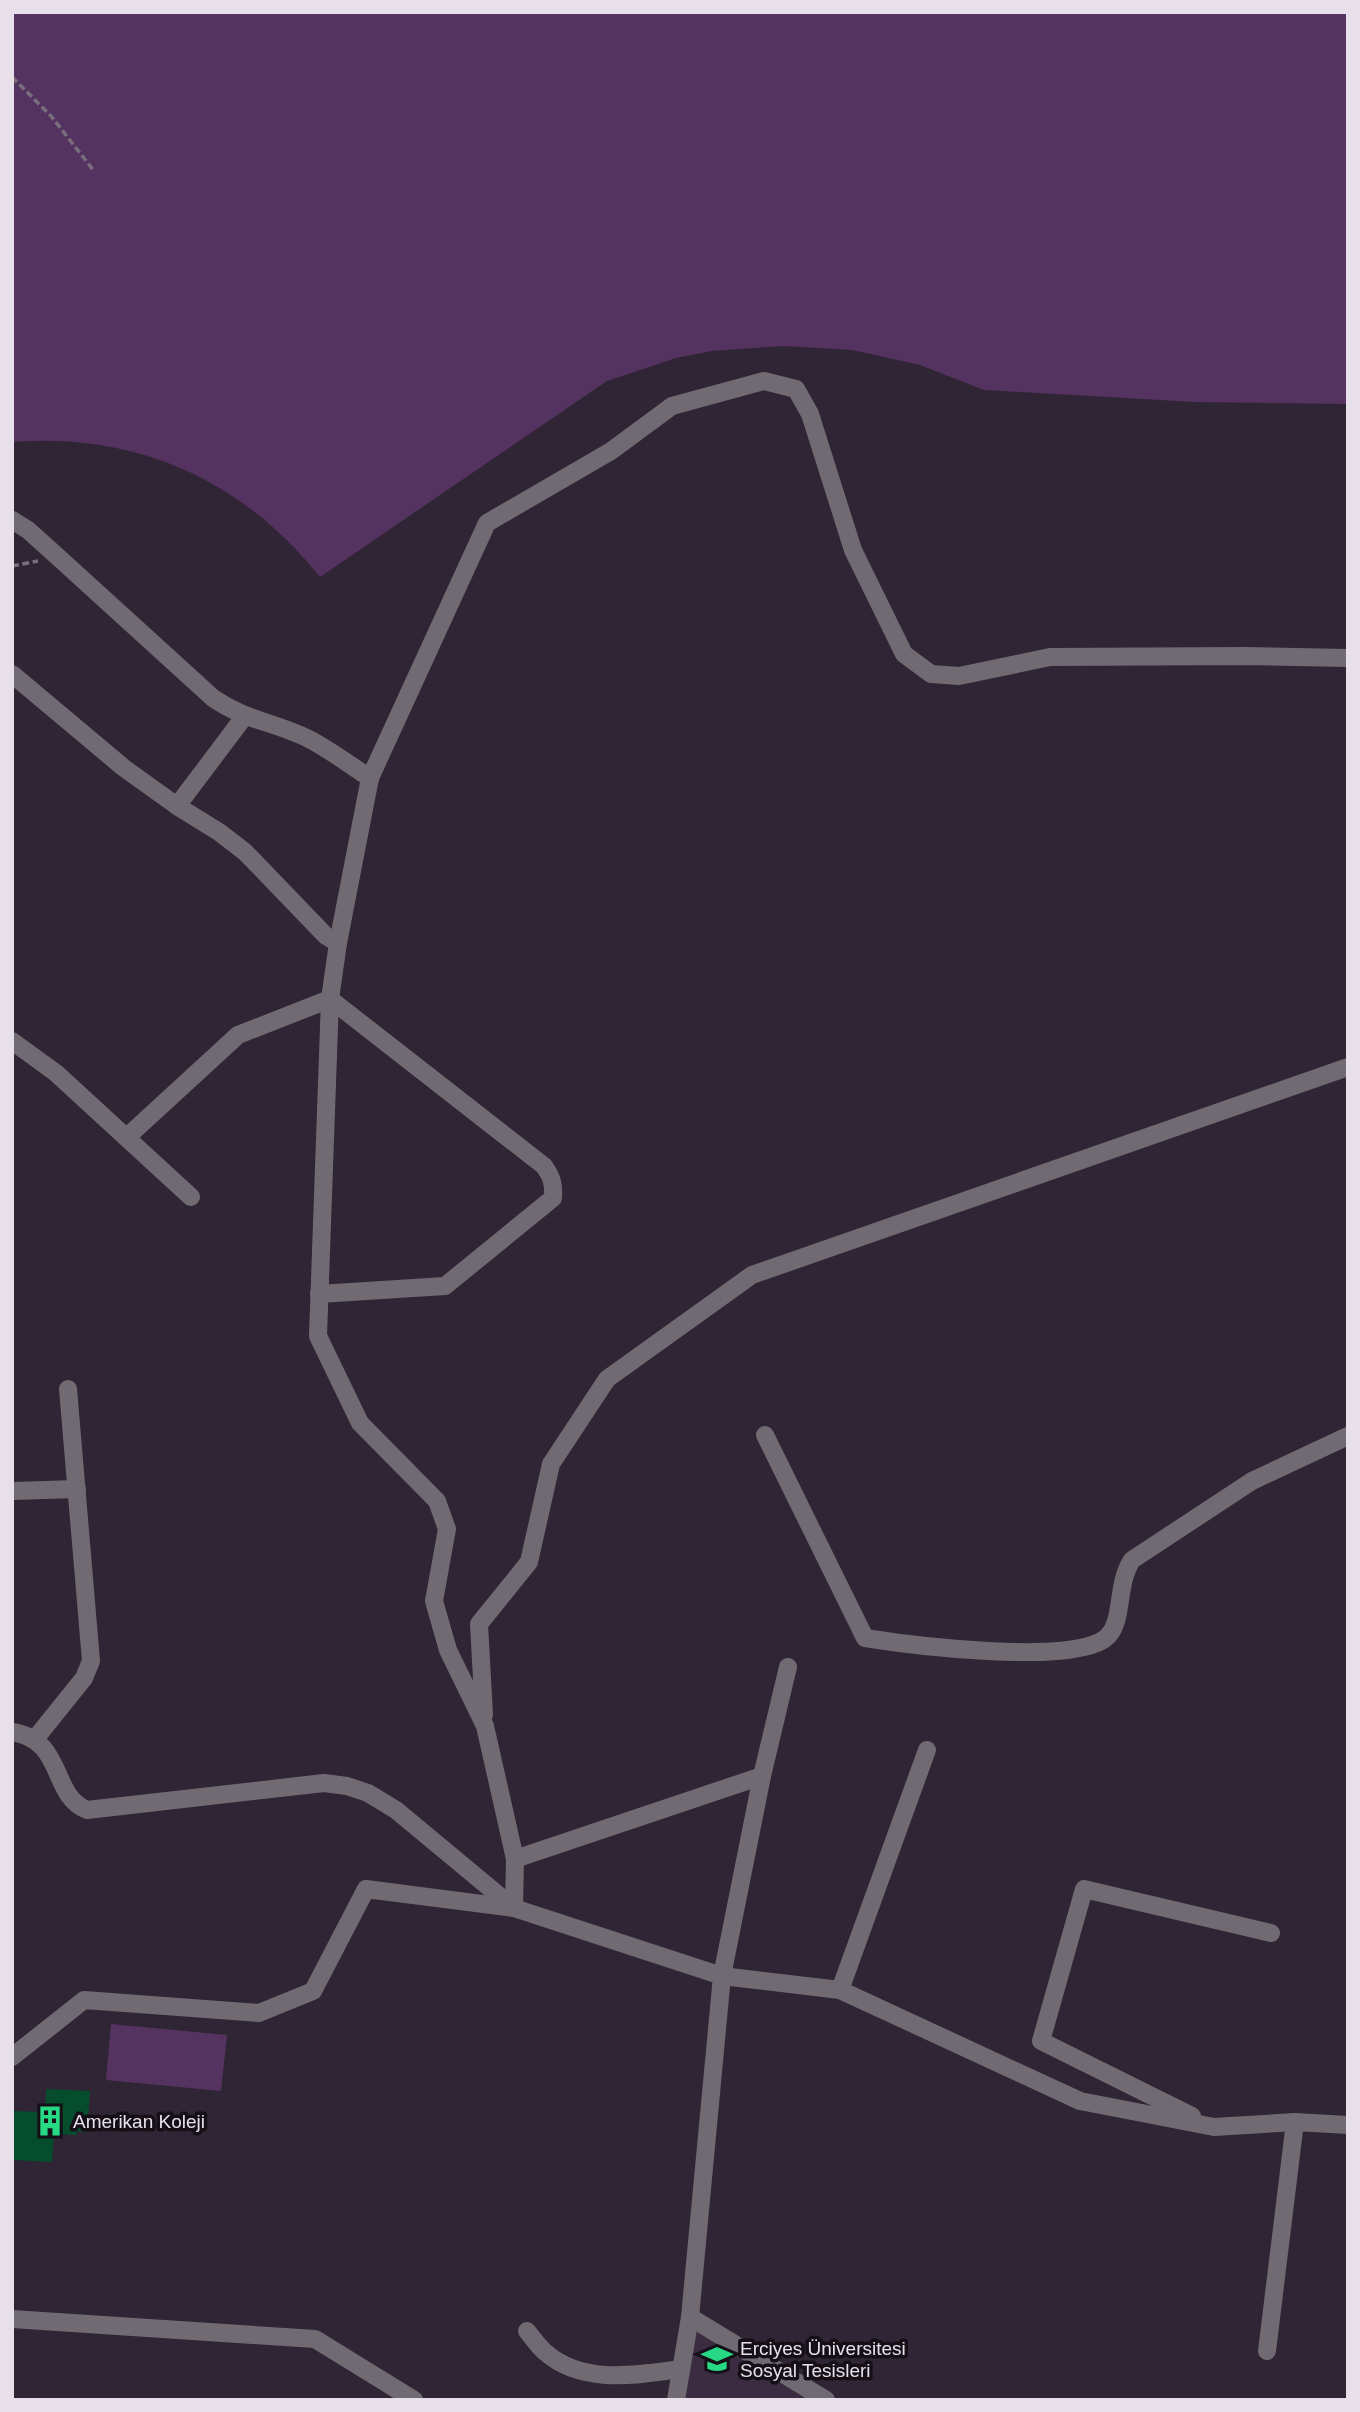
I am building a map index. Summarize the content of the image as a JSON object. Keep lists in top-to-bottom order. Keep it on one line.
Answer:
{"places":{"building":["Amerikan Koleji"],"school or university":["Erciyes Üniversitesi Sosyal Tesisleri"]}}
